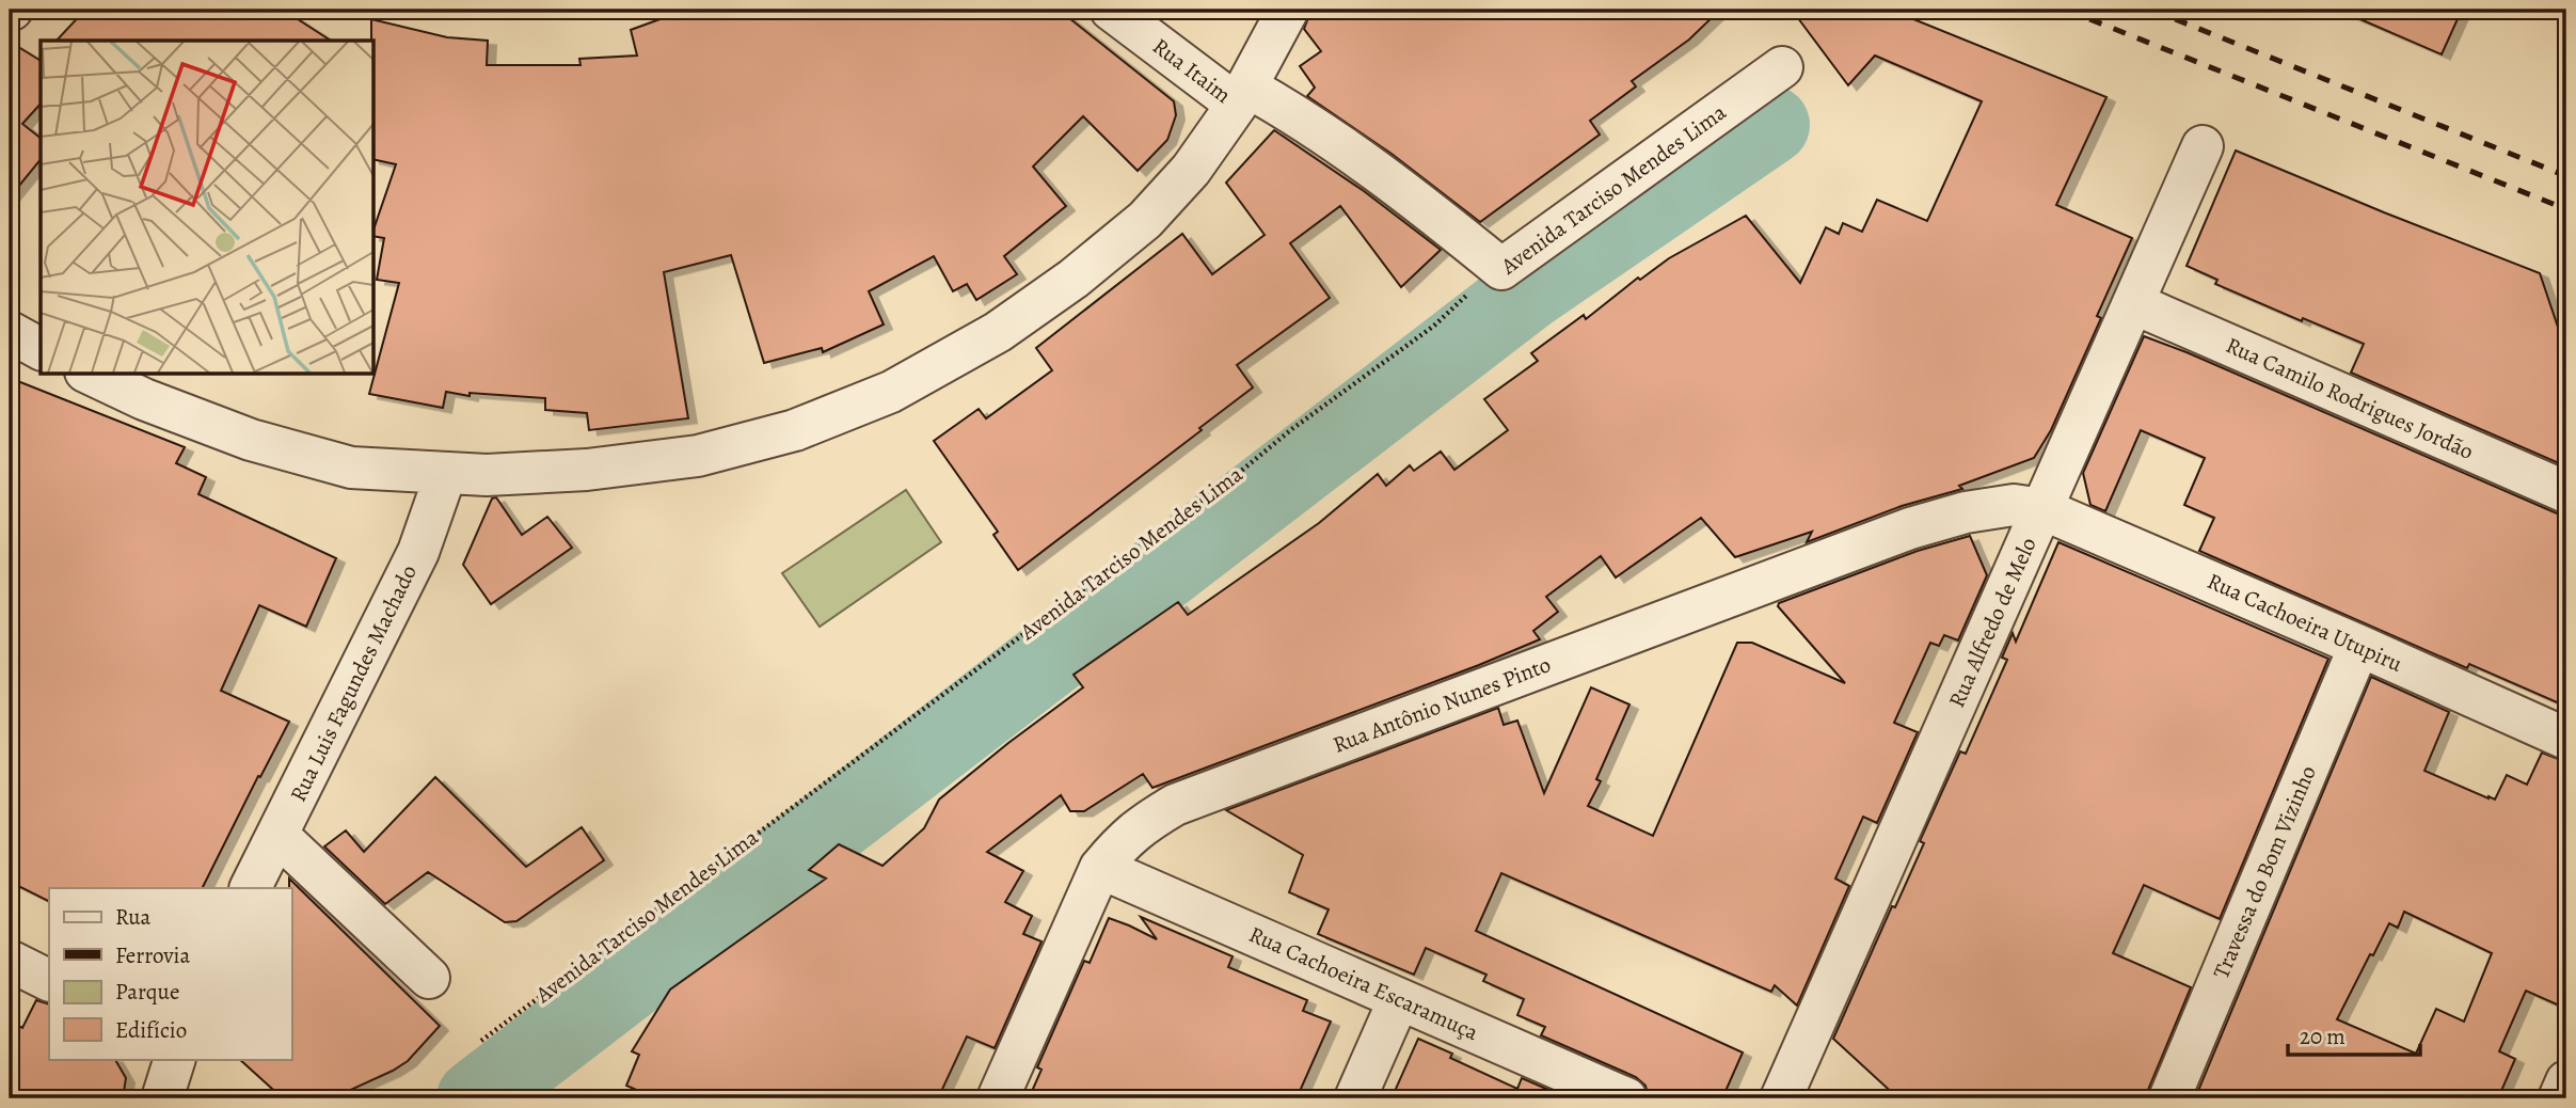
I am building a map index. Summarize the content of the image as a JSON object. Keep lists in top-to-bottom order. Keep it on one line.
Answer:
{"streets":{"street":["Rua Itaim","Avenida Tarciso Mendes Lima","Rua Camilo Rodrigues Jordão","Rua Alfredo de Melo","Rua Cachoeira Utupiru","Rua Luis Fagundes Machado","Rua Antônio Nunes Pinto","Travessa do Bom Vizinho","Rua Cachoeira Escaramuça"]},"crossings":[["Rua Itaim","Avenida Tarciso Mendes Lima"],["Rua Camilo Rodrigues Jordão","Rua Alfredo de Melo"],["Rua Alfredo de Melo","Rua Cachoeira Utupiru"],["Rua Alfredo de Melo","Rua Antônio Nunes Pinto"],["Rua Cachoeira Utupiru","Rua Antônio Nunes Pinto"],["Rua Cachoeira Utupiru","Travessa do Bom Vizinho"],["Rua Antônio Nunes Pinto","Rua Cachoeira Escaramuça"]],"legend":["Rua","Ferrovia","Parque","Edifício"],"scale_bar":"20 m"}
